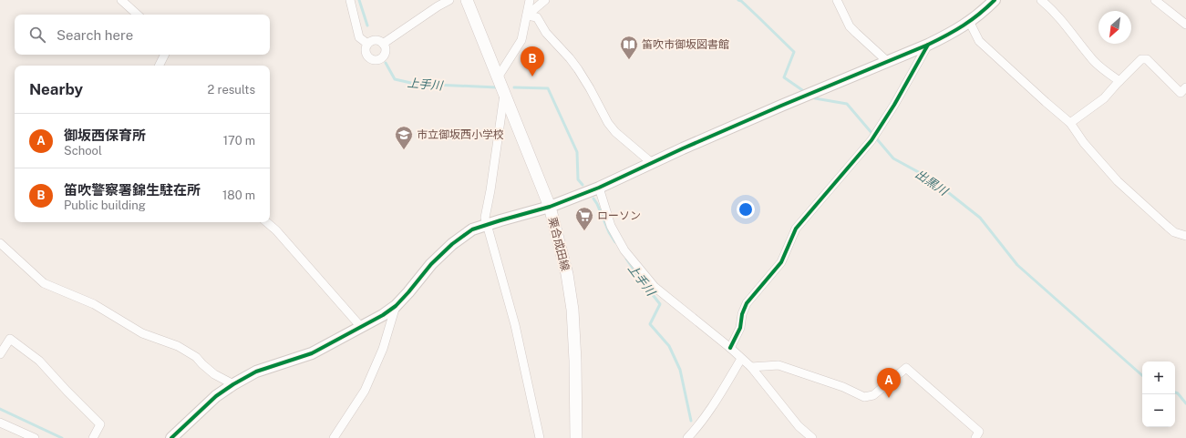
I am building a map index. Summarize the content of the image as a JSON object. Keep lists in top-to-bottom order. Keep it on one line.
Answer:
{"streets":{"main road":["栗合成田線"]},"water":["上手川","出黒川"],"places":{"library":["笛吹市御坂図書館"],"school or university":["市立御坂西小学校"],"supermarket":["ローソン"]},"north":"bottom left","page":{"search":"Search here","pins":["B","A"],"heading":["Nearby","2 results"],"list":[{"mark":"A","name":"御坂西保育所","note":"School","value":"170 m"},{"mark":"B","name":"笛吹警察署錦生駐在所","note":"Public building","value":"180 m"}],"map_buttons":["+","−"]}}
